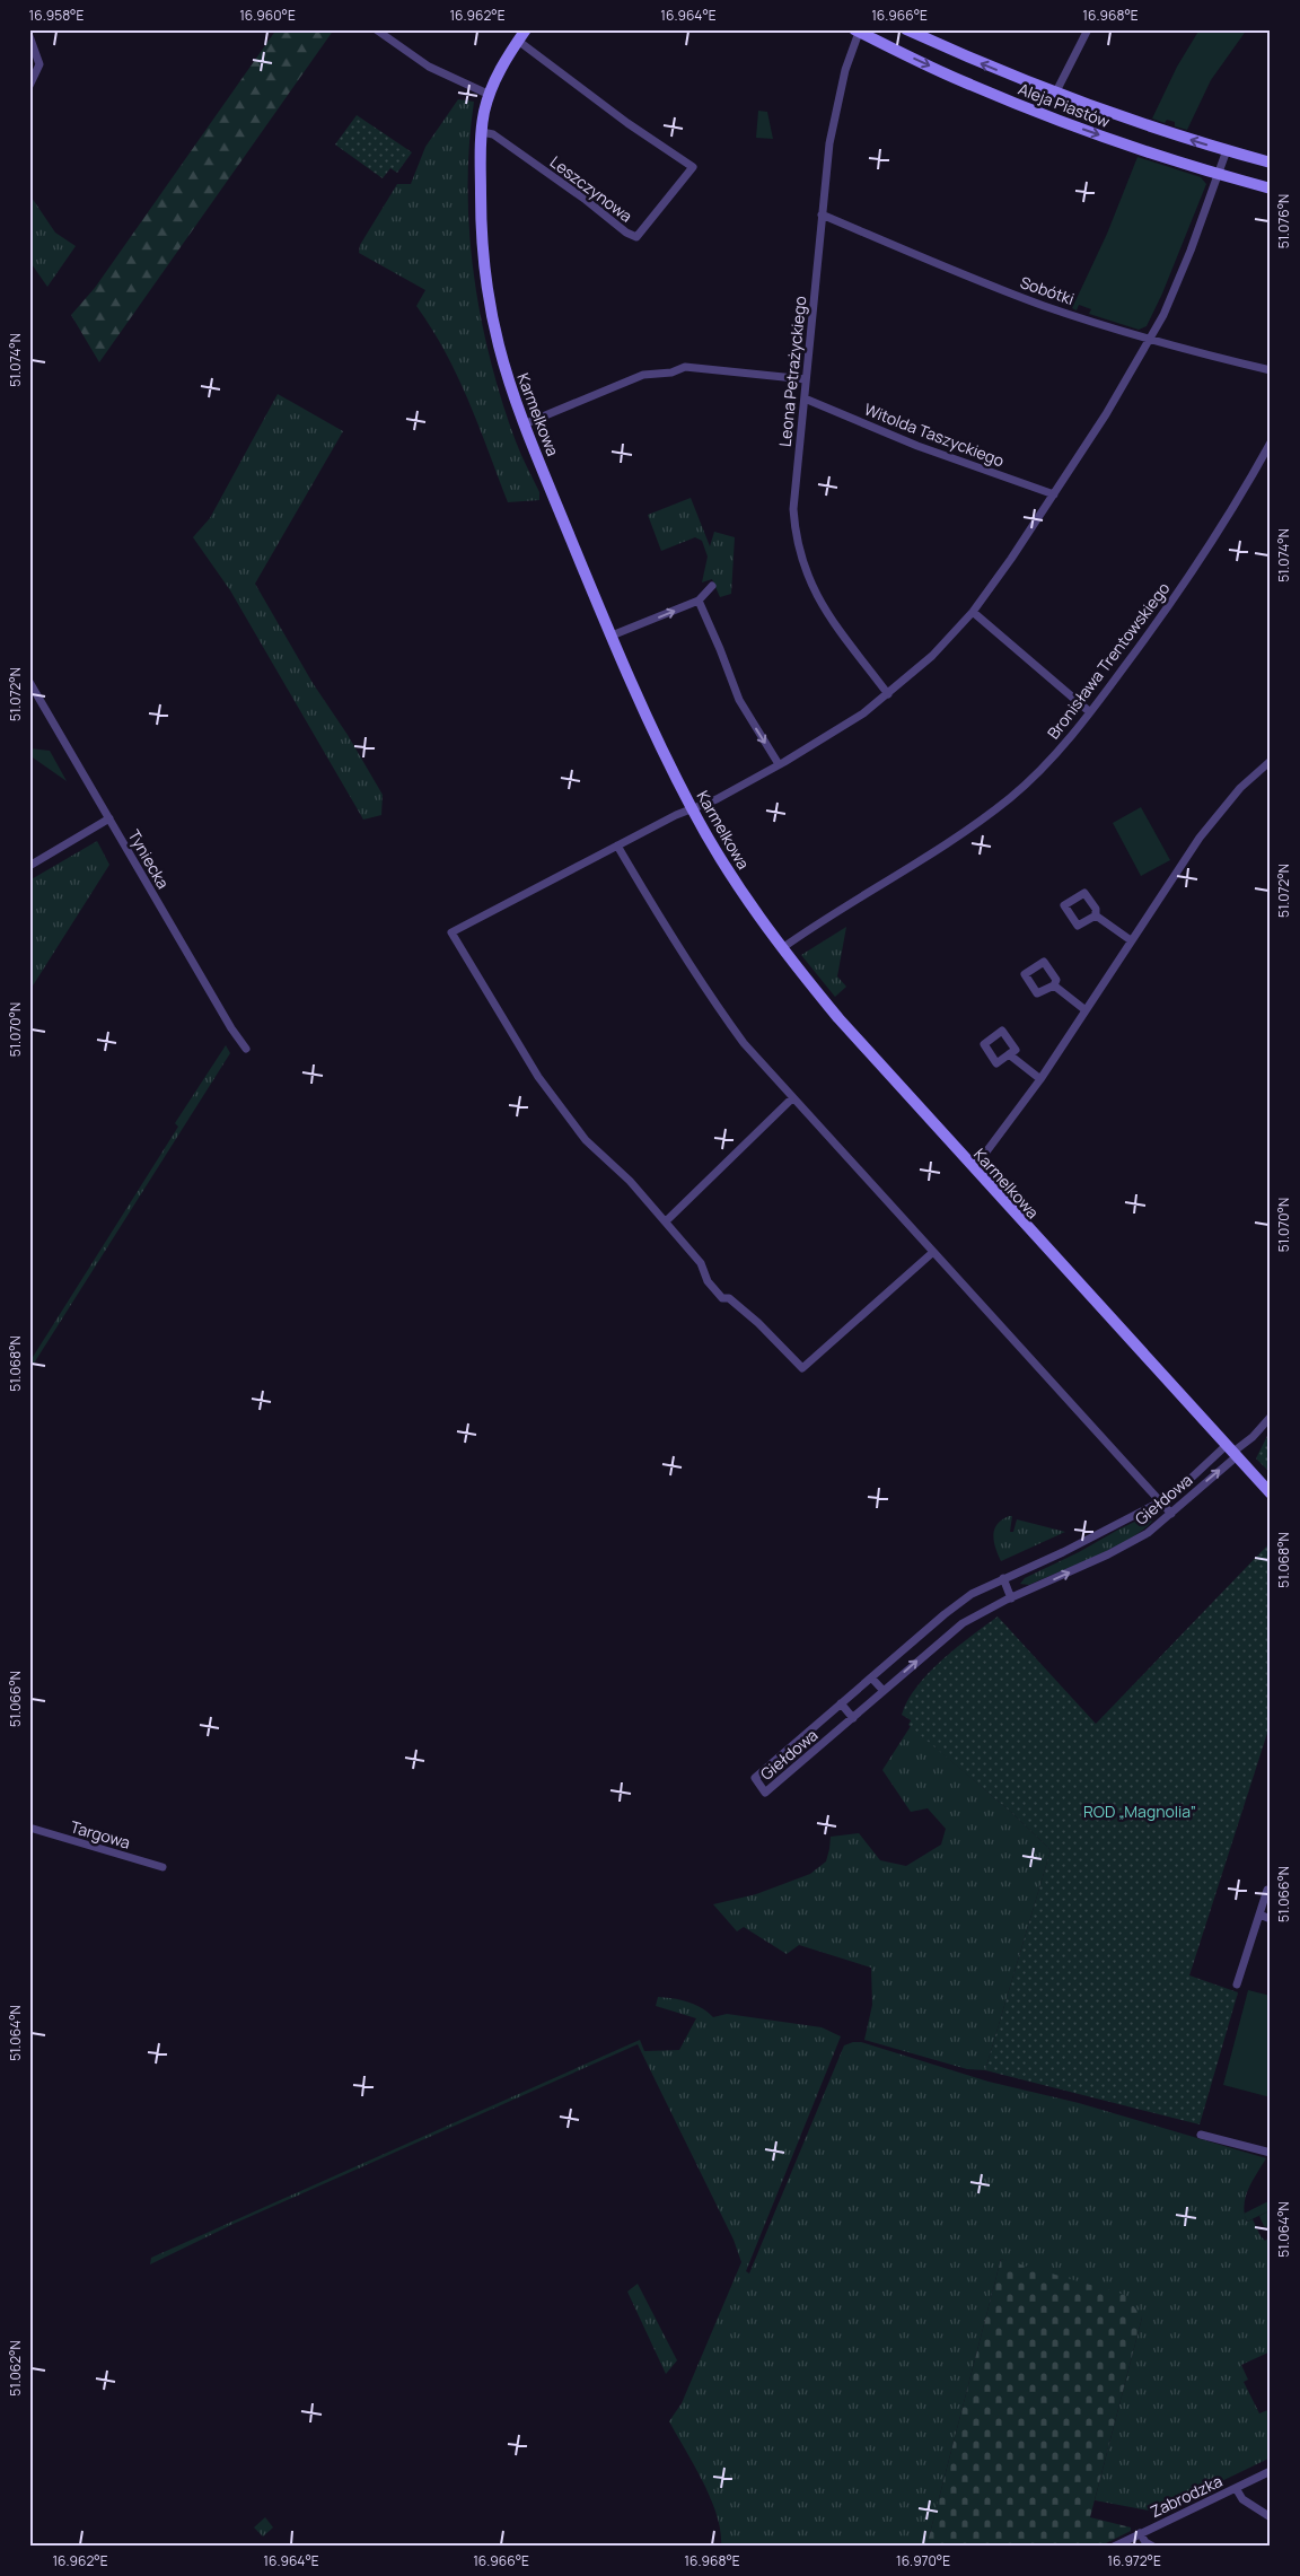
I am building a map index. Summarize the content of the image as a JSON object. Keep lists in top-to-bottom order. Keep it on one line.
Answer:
{"streets":{"street":["Aleja Piastów","Leszczynowa","Sobótki","Leona Petrażyckiego","Karmelkowa","Witolda Taszyckiego","Bronisława Trentowskiego","Tyniecka","Giełdowa","Targowa","Zabrodzka"]},"crossings":[["Aleja Piastów","Leona Petrażyckiego"],["Leszczynowa","Karmelkowa"],["Sobótki","Leona Petrażyckiego"],["Leona Petrażyckiego","Witolda Taszyckiego"],["Karmelkowa","Bronisława Trentowskiego"],["Karmelkowa","Giełdowa"]],"parks":["ROD „Magnolia”"],"coordinates":["16.958°E","16.960°E","16.962°E","16.964°E","16.966°E","16.968°E","51.076°N","51.074°N","51.072°N","51.070°N","51.068°N","51.066°N","51.064°N","51.062°N","16.970°E","16.972°E"]}
